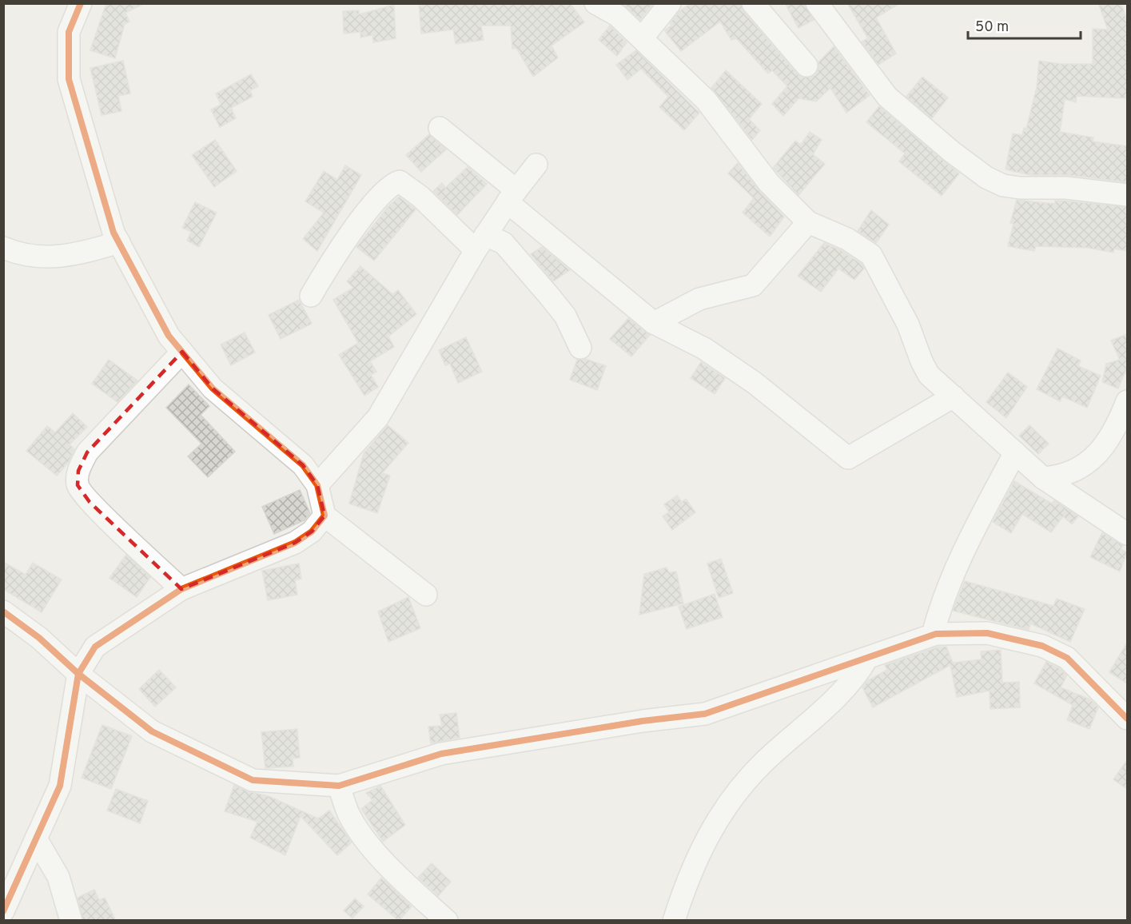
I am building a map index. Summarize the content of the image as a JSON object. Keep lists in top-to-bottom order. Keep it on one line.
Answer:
{"scale_bar":"50 m"}
